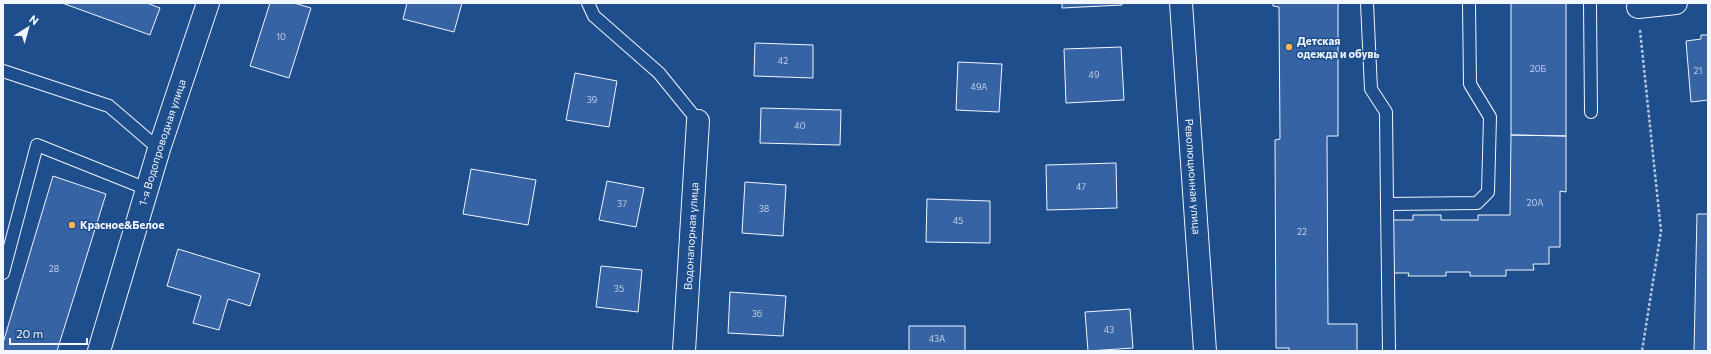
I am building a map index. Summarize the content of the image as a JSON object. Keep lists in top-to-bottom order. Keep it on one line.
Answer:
{"streets":{"street":["1-я Водопроводная улица","Революционная улица","Водонапорная улица"]},"places":["Детская одежда и обувь","Красное&Белое"],"house_numbers":["10","42","20Б","21","49","49А","39","40","47","20А","37","38","45","22","28","35","36","43","43А"],"scale_bar":"20 m","north":"top right"}
